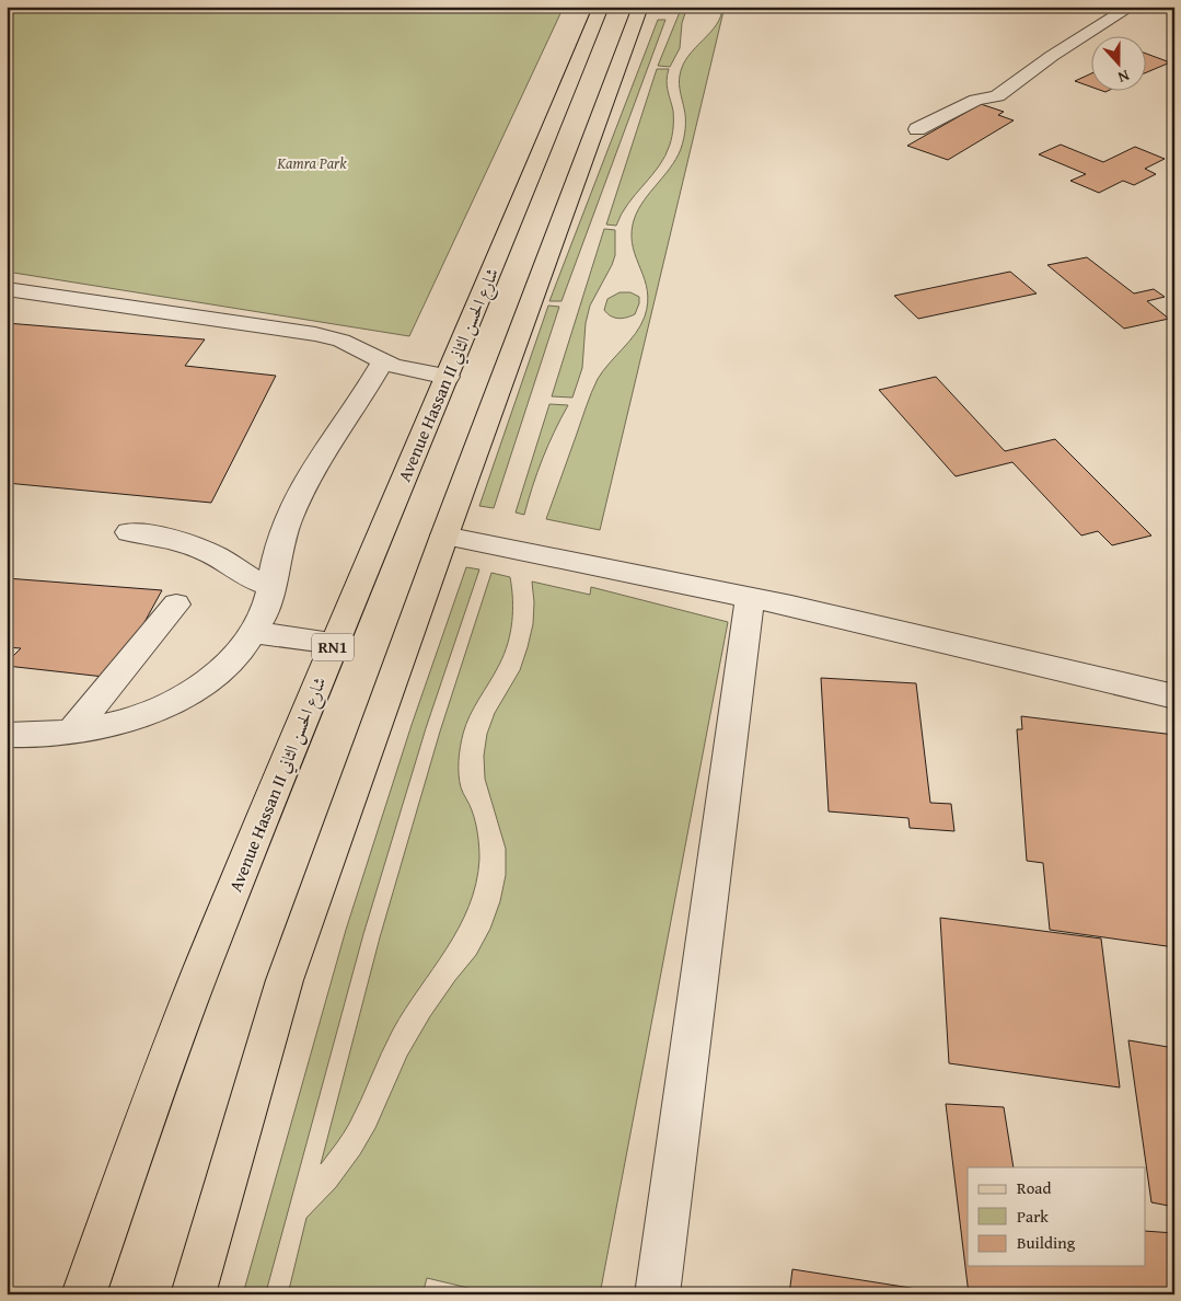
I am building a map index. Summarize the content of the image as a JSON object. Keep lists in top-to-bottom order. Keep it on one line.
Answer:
{"streets":{"main road":["Avenue Hassan II شارع الحسن الثاني","RN1"]},"parks":["Kamra Park"],"legend":["Road","Park","Building"],"north":"bottom"}
